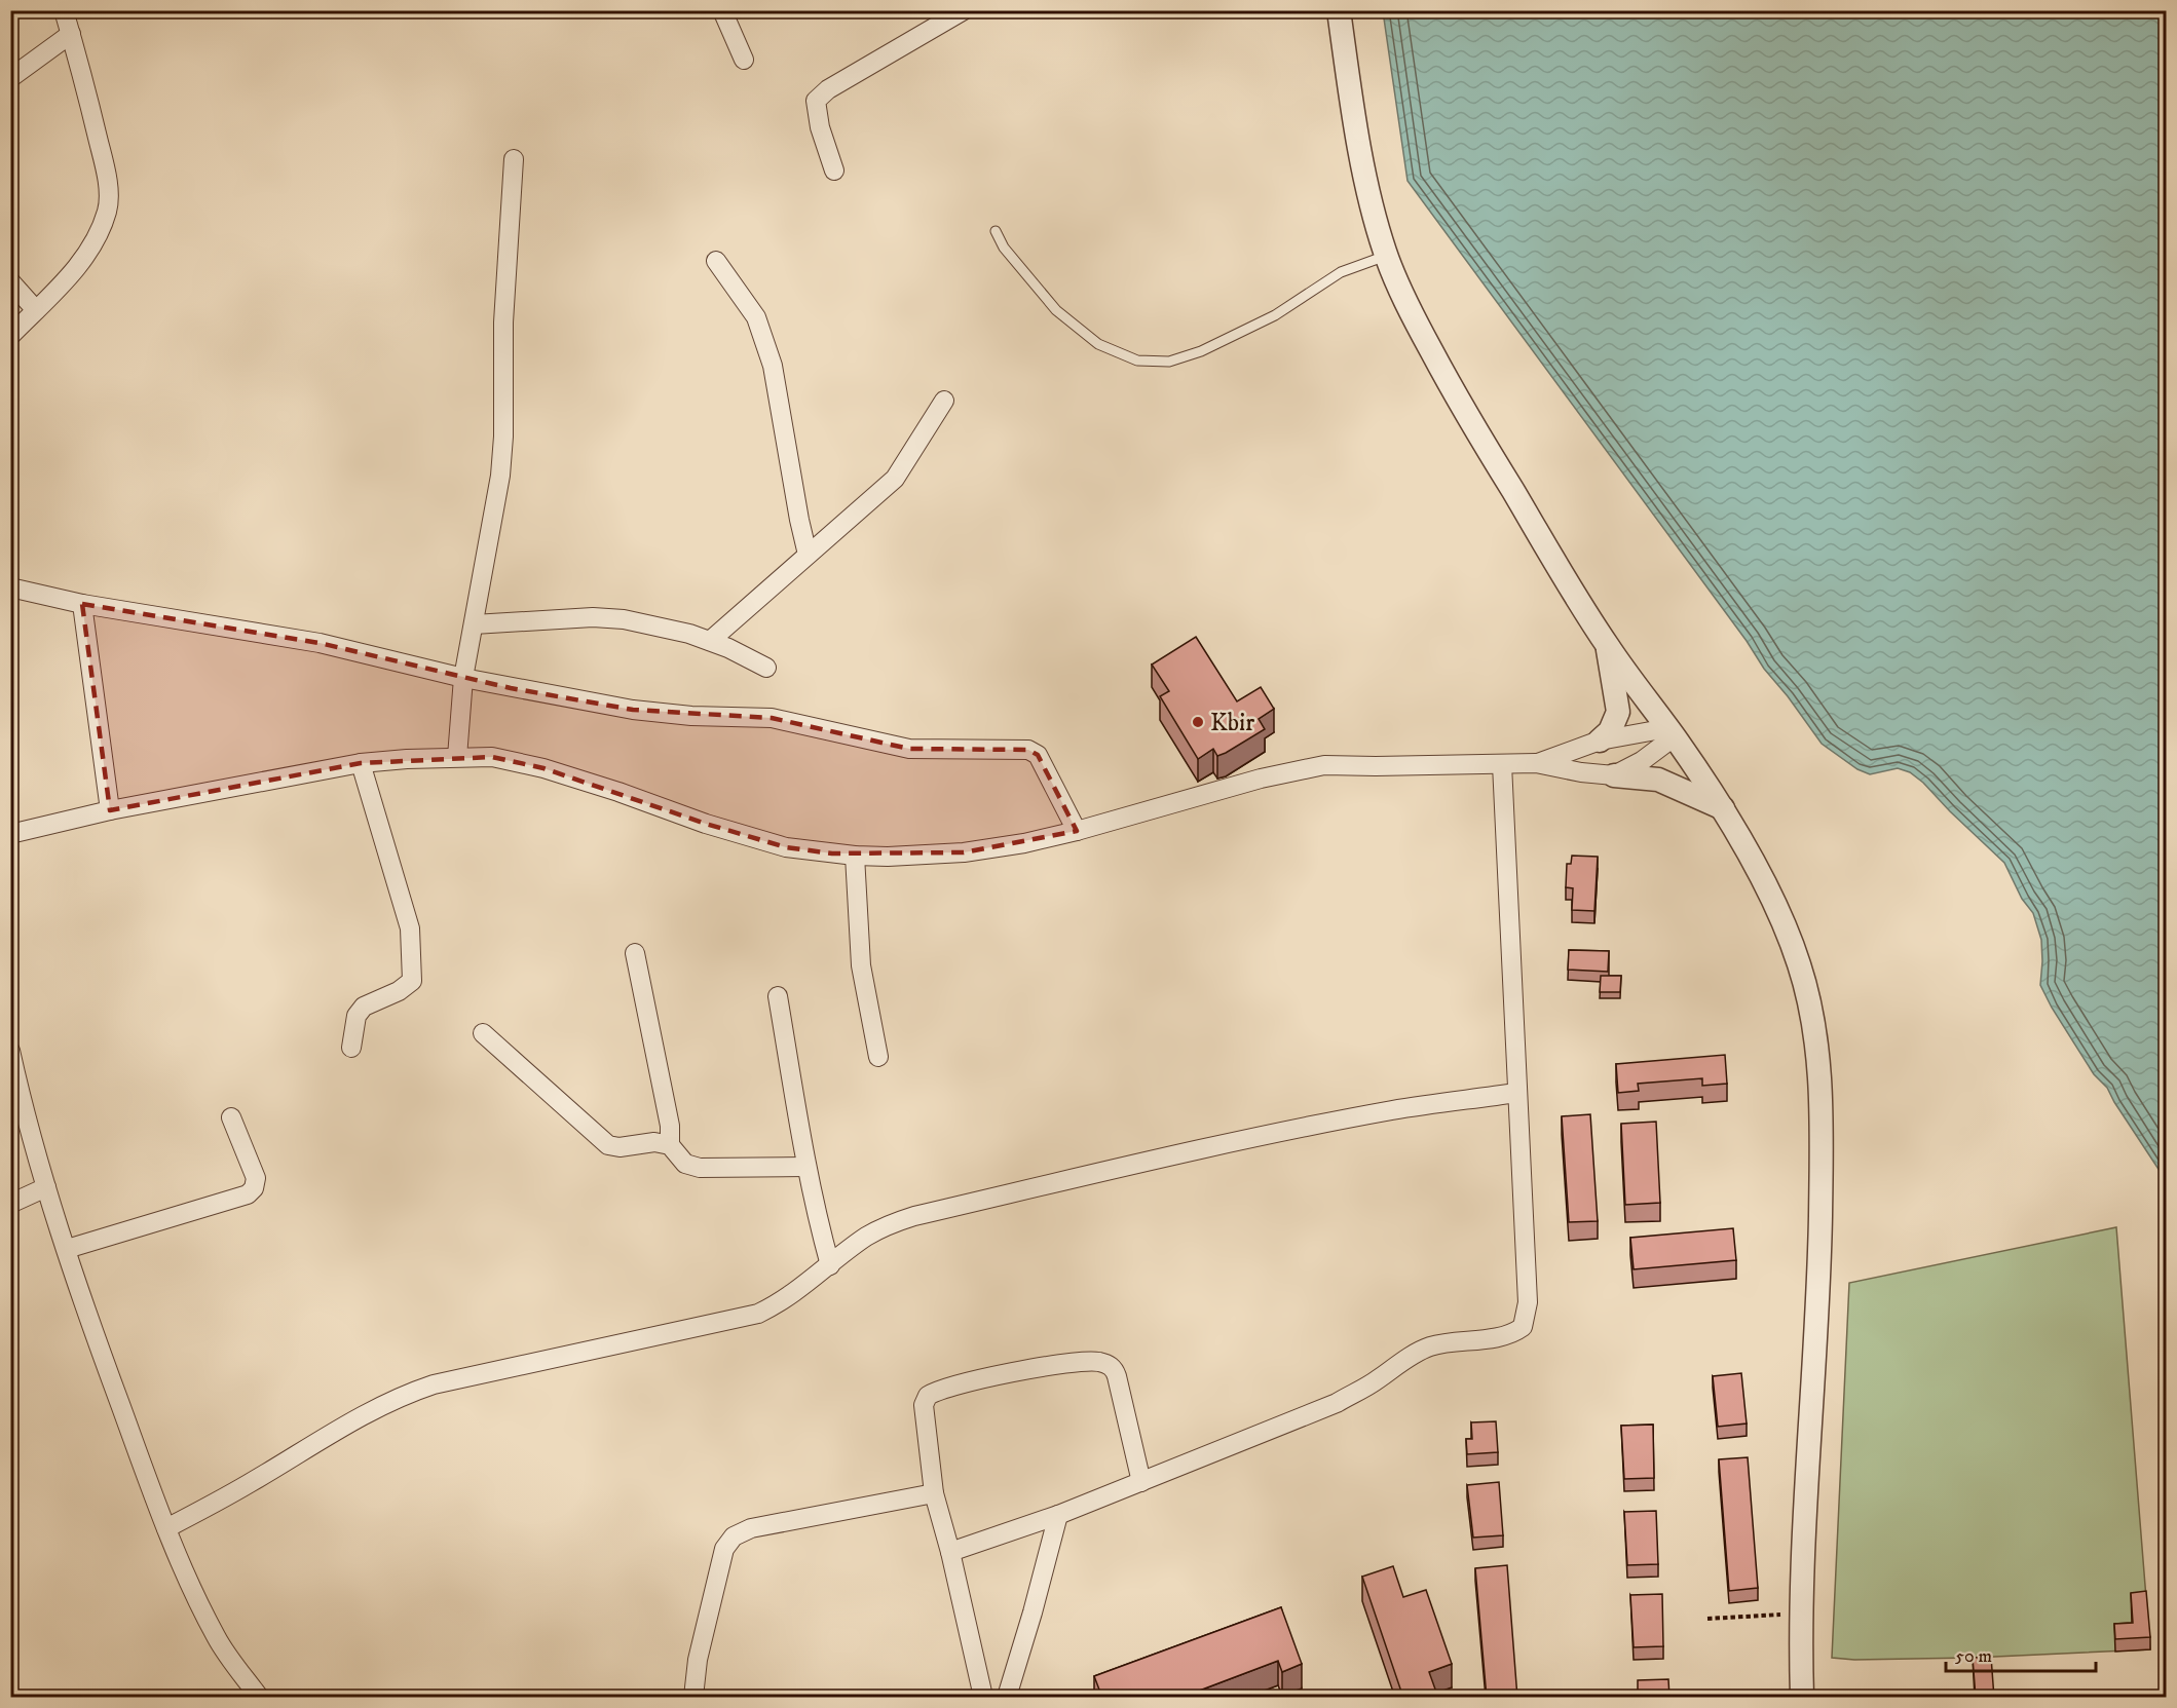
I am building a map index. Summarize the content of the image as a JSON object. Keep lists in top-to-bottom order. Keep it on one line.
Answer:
{"places":["Kbir"],"scale_bar":"50 m"}
